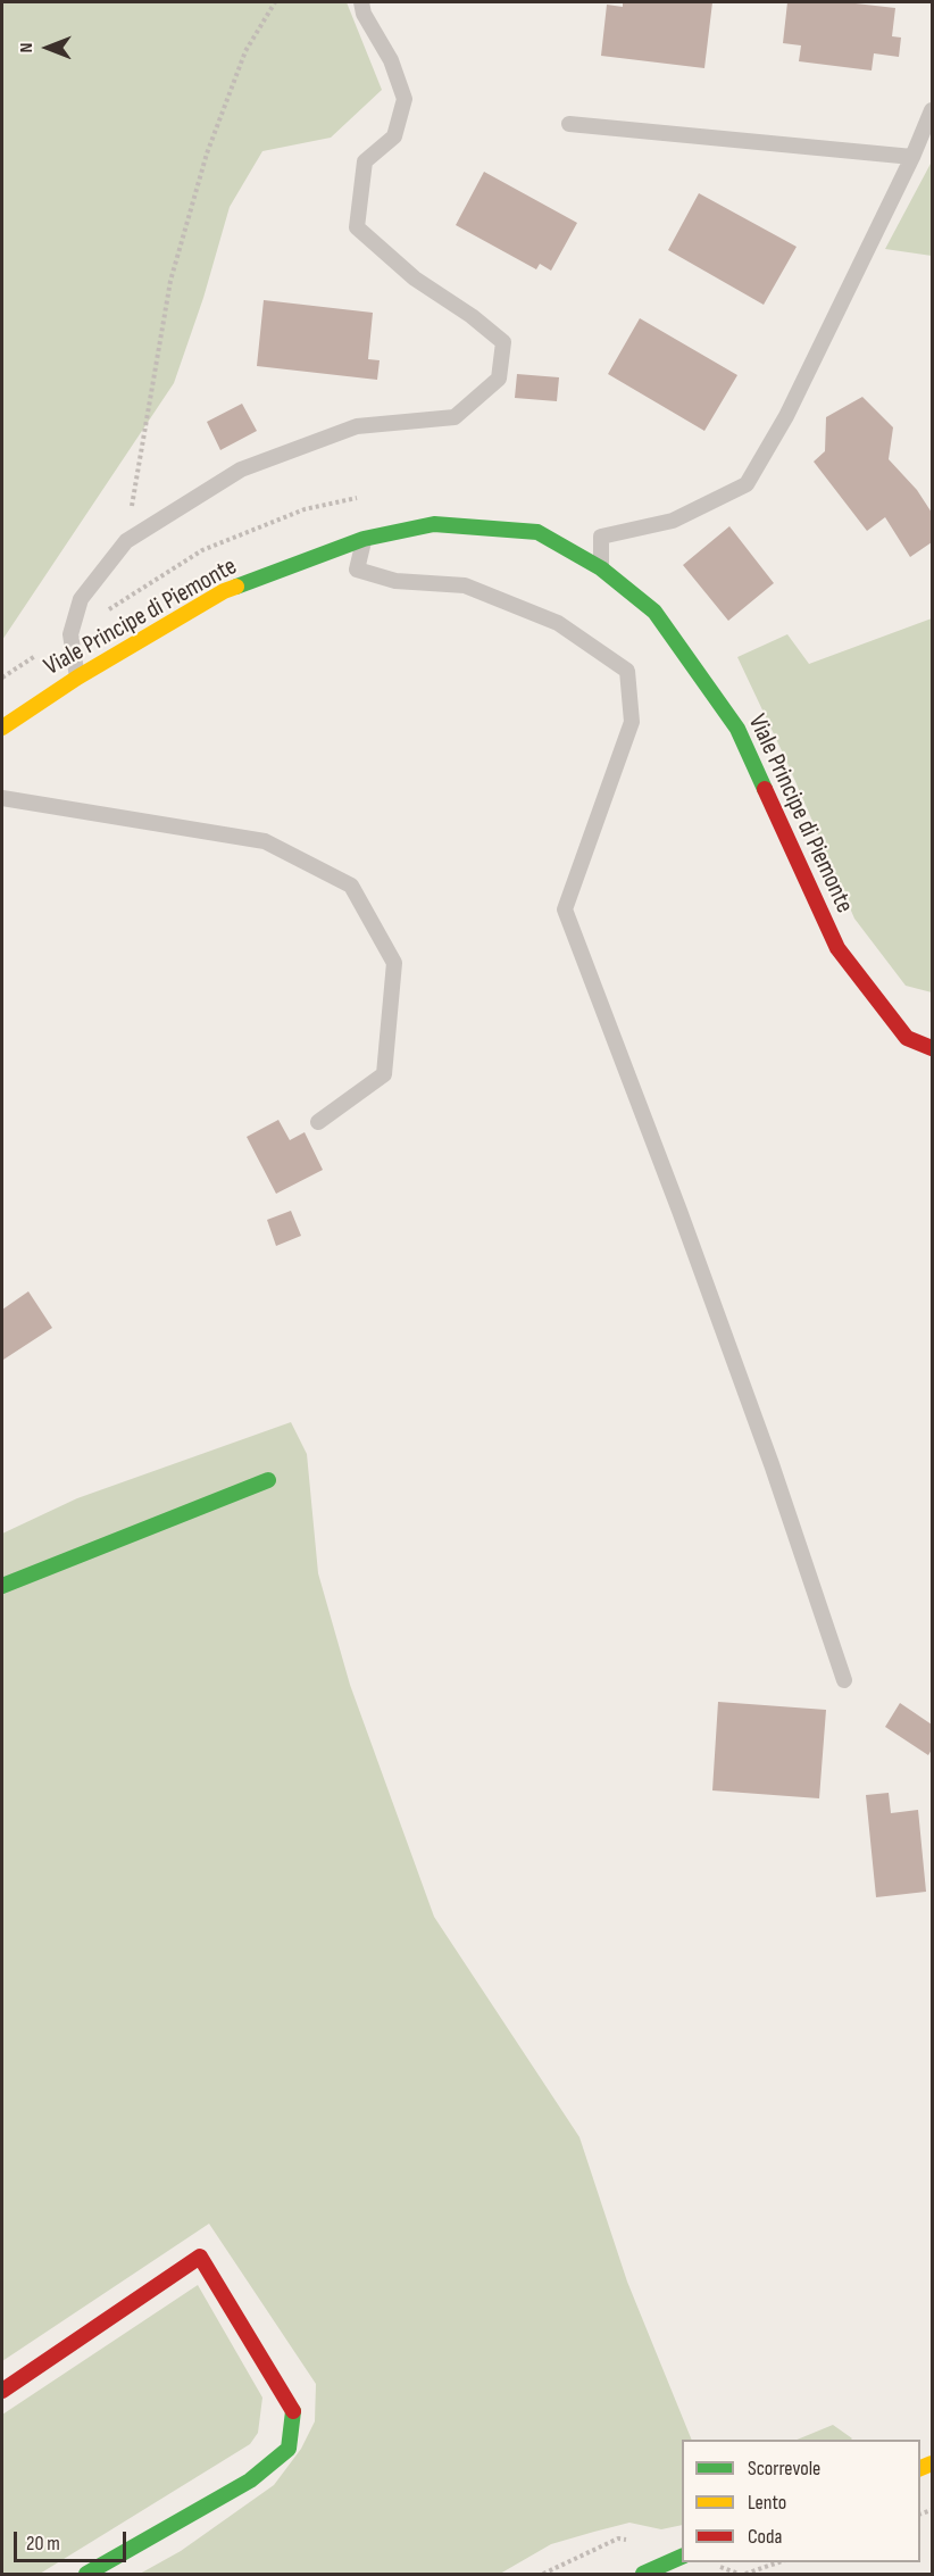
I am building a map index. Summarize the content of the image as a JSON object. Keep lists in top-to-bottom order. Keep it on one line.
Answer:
{"streets":{"street":["Viale Principe di Piemonte"]},"legend":["Scorrevole","Lento","Coda"],"scale_bar":"20 m","north":"left"}
